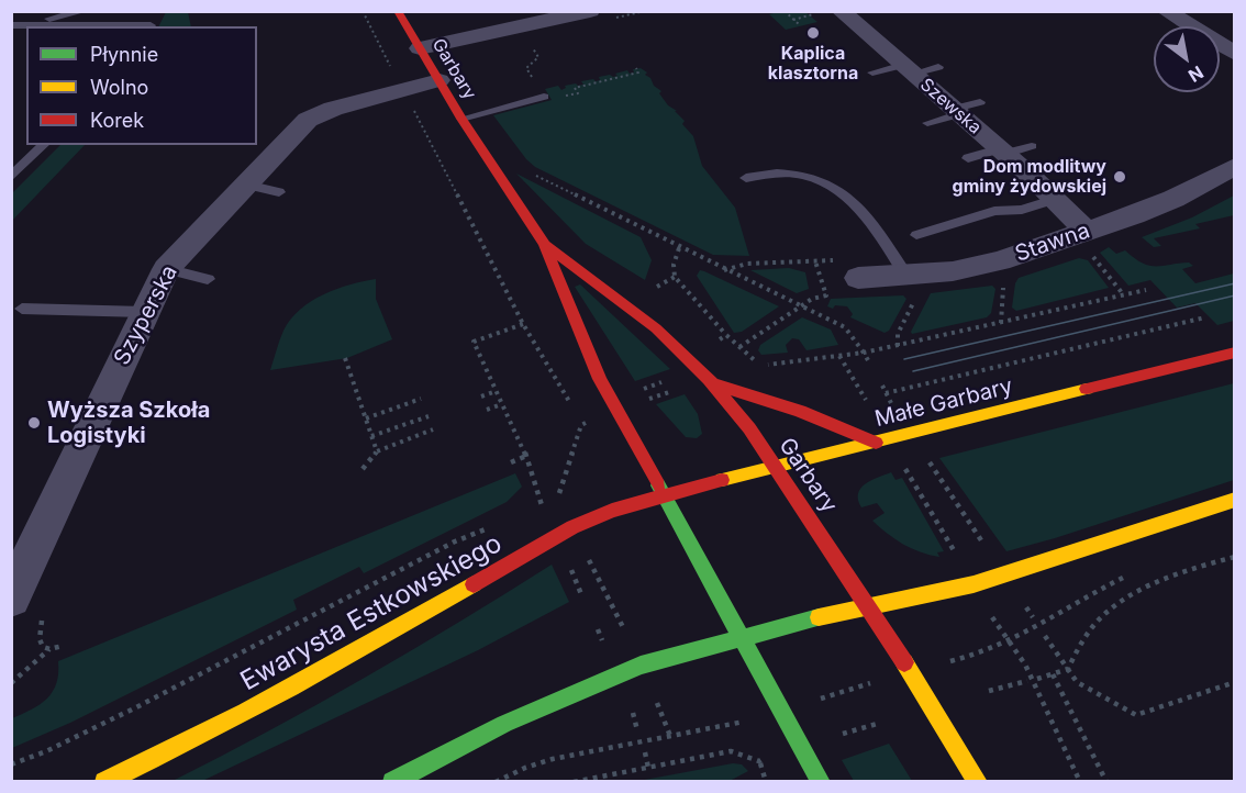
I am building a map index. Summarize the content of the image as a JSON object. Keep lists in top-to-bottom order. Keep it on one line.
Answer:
{"streets":{"street":["Garbary","Szewska","Stawna","Szyperska","Małe Garbary","Ewarysta Estkowskiego"]},"crossings":[["Garbary","Szyperska"],["Garbary","Małe Garbary"],["Garbary","Ewarysta Estkowskiego"],["Szewska","Stawna"],["Małe Garbary","Ewarysta Estkowskiego"]],"places":["Kaplica klasztorna","Dom modlitwy gminy żydowskiej","Wyższa Szkoła Logistyki"],"legend":["Płynnie","Wolno","Korek"],"north":"bottom right"}
